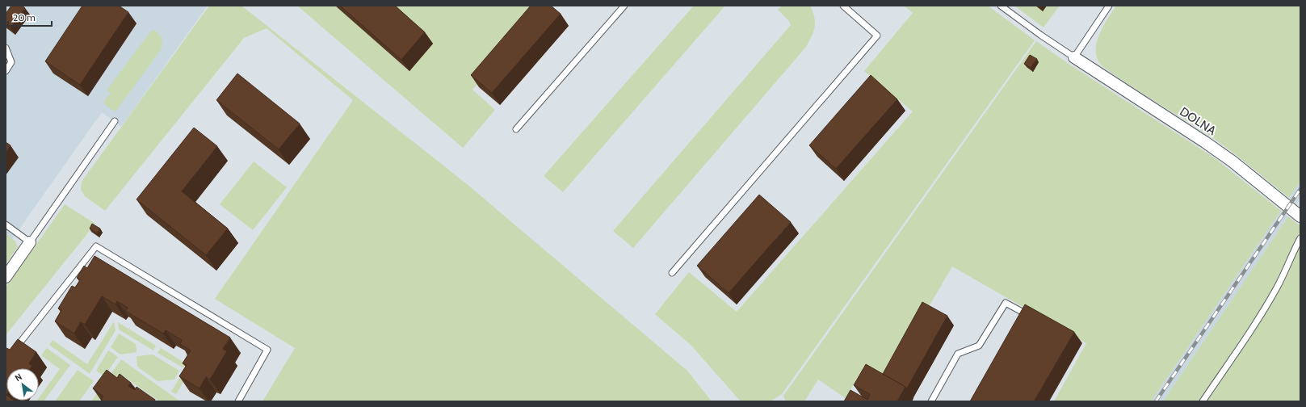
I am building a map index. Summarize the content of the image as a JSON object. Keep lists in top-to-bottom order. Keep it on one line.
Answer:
{"streets":{"street":["DOLNA"]},"scale_bar":"20 m","north":"top left"}
